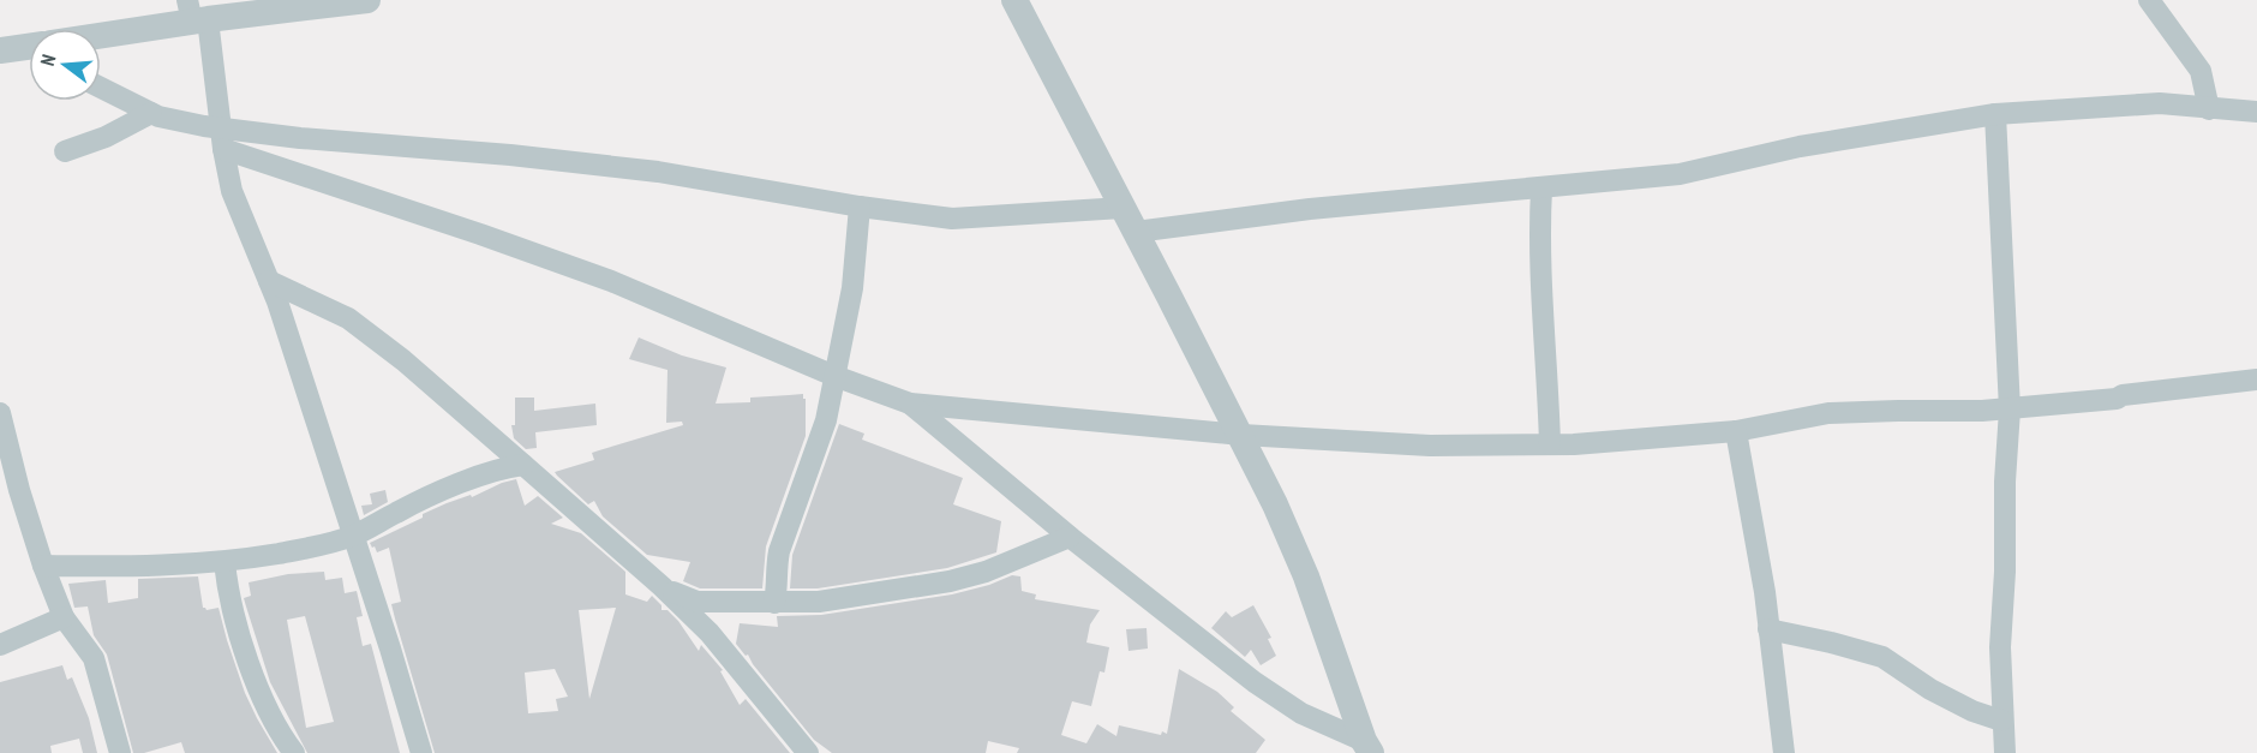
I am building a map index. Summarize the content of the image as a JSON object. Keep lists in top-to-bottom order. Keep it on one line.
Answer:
{"north":"left"}
